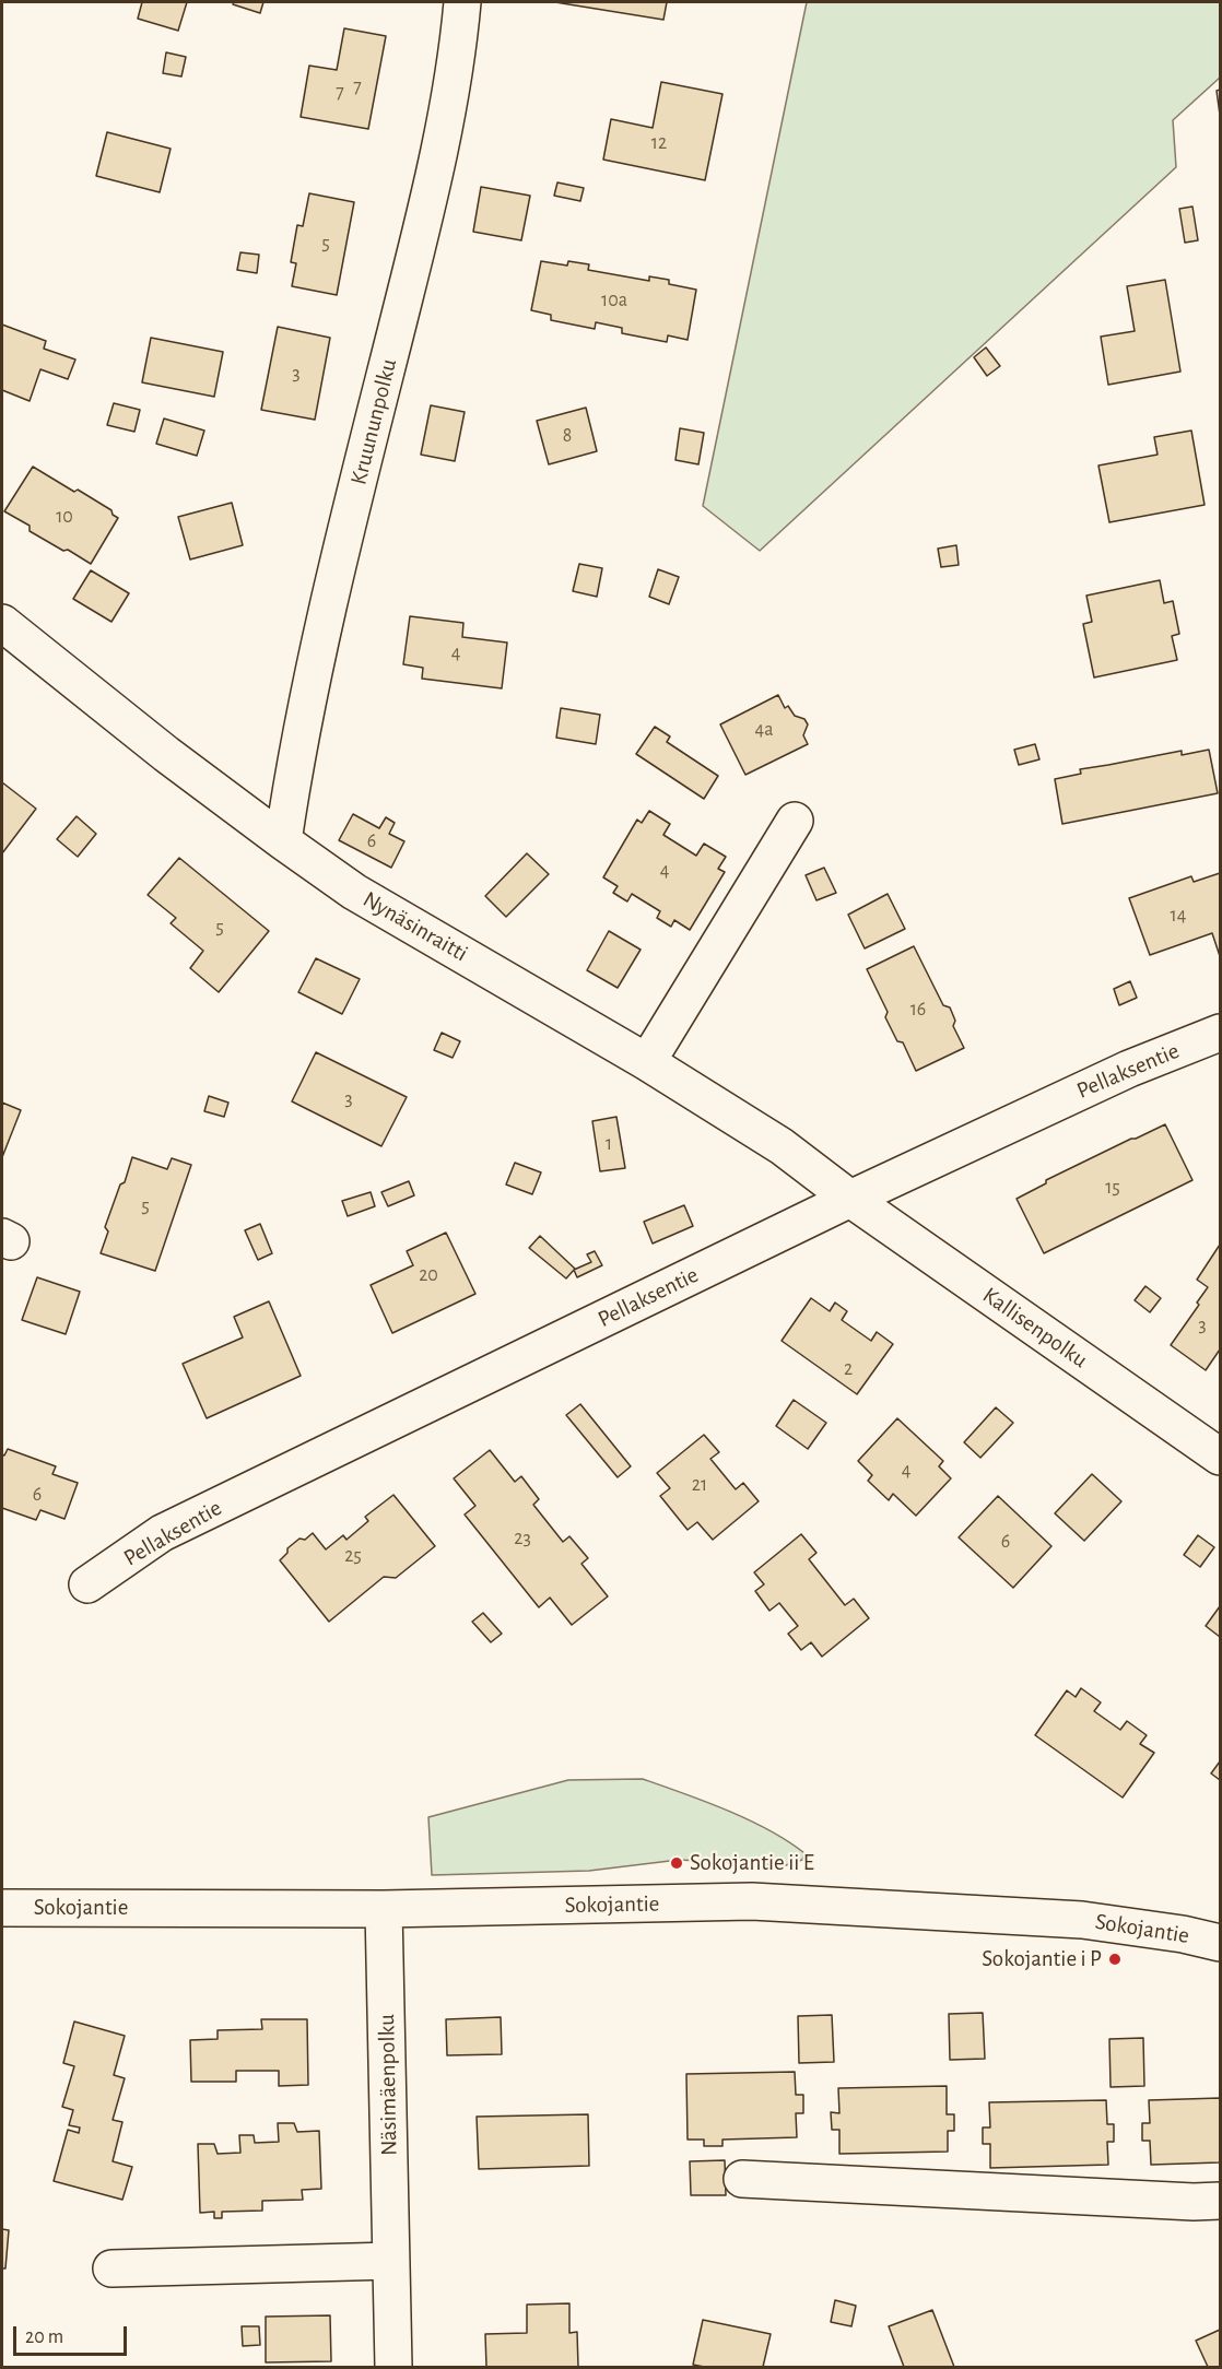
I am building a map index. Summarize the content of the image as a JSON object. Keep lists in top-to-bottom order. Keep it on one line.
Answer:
{"streets":{"street":["Kruununpolku","Nynäsinraitti","Pellaksentie","Kallisenpolku","Sokojantie","Näsimäenpolku"]},"crossings":[["Kruununpolku","Nynäsinraitti"],["Nynäsinraitti","Pellaksentie"],["Nynäsinraitti","Kallisenpolku"],["Pellaksentie","Kallisenpolku"],["Sokojantie","Näsimäenpolku"]],"places":["Sokojantie ii E","Sokojantie i P"],"house_numbers":["7","7","12","5","10a","3","8","10","4","4a","6","4","14","5","16","3","1","15","5","20","3","2","4","21","6","23","6","25"],"scale_bar":"20 m"}
